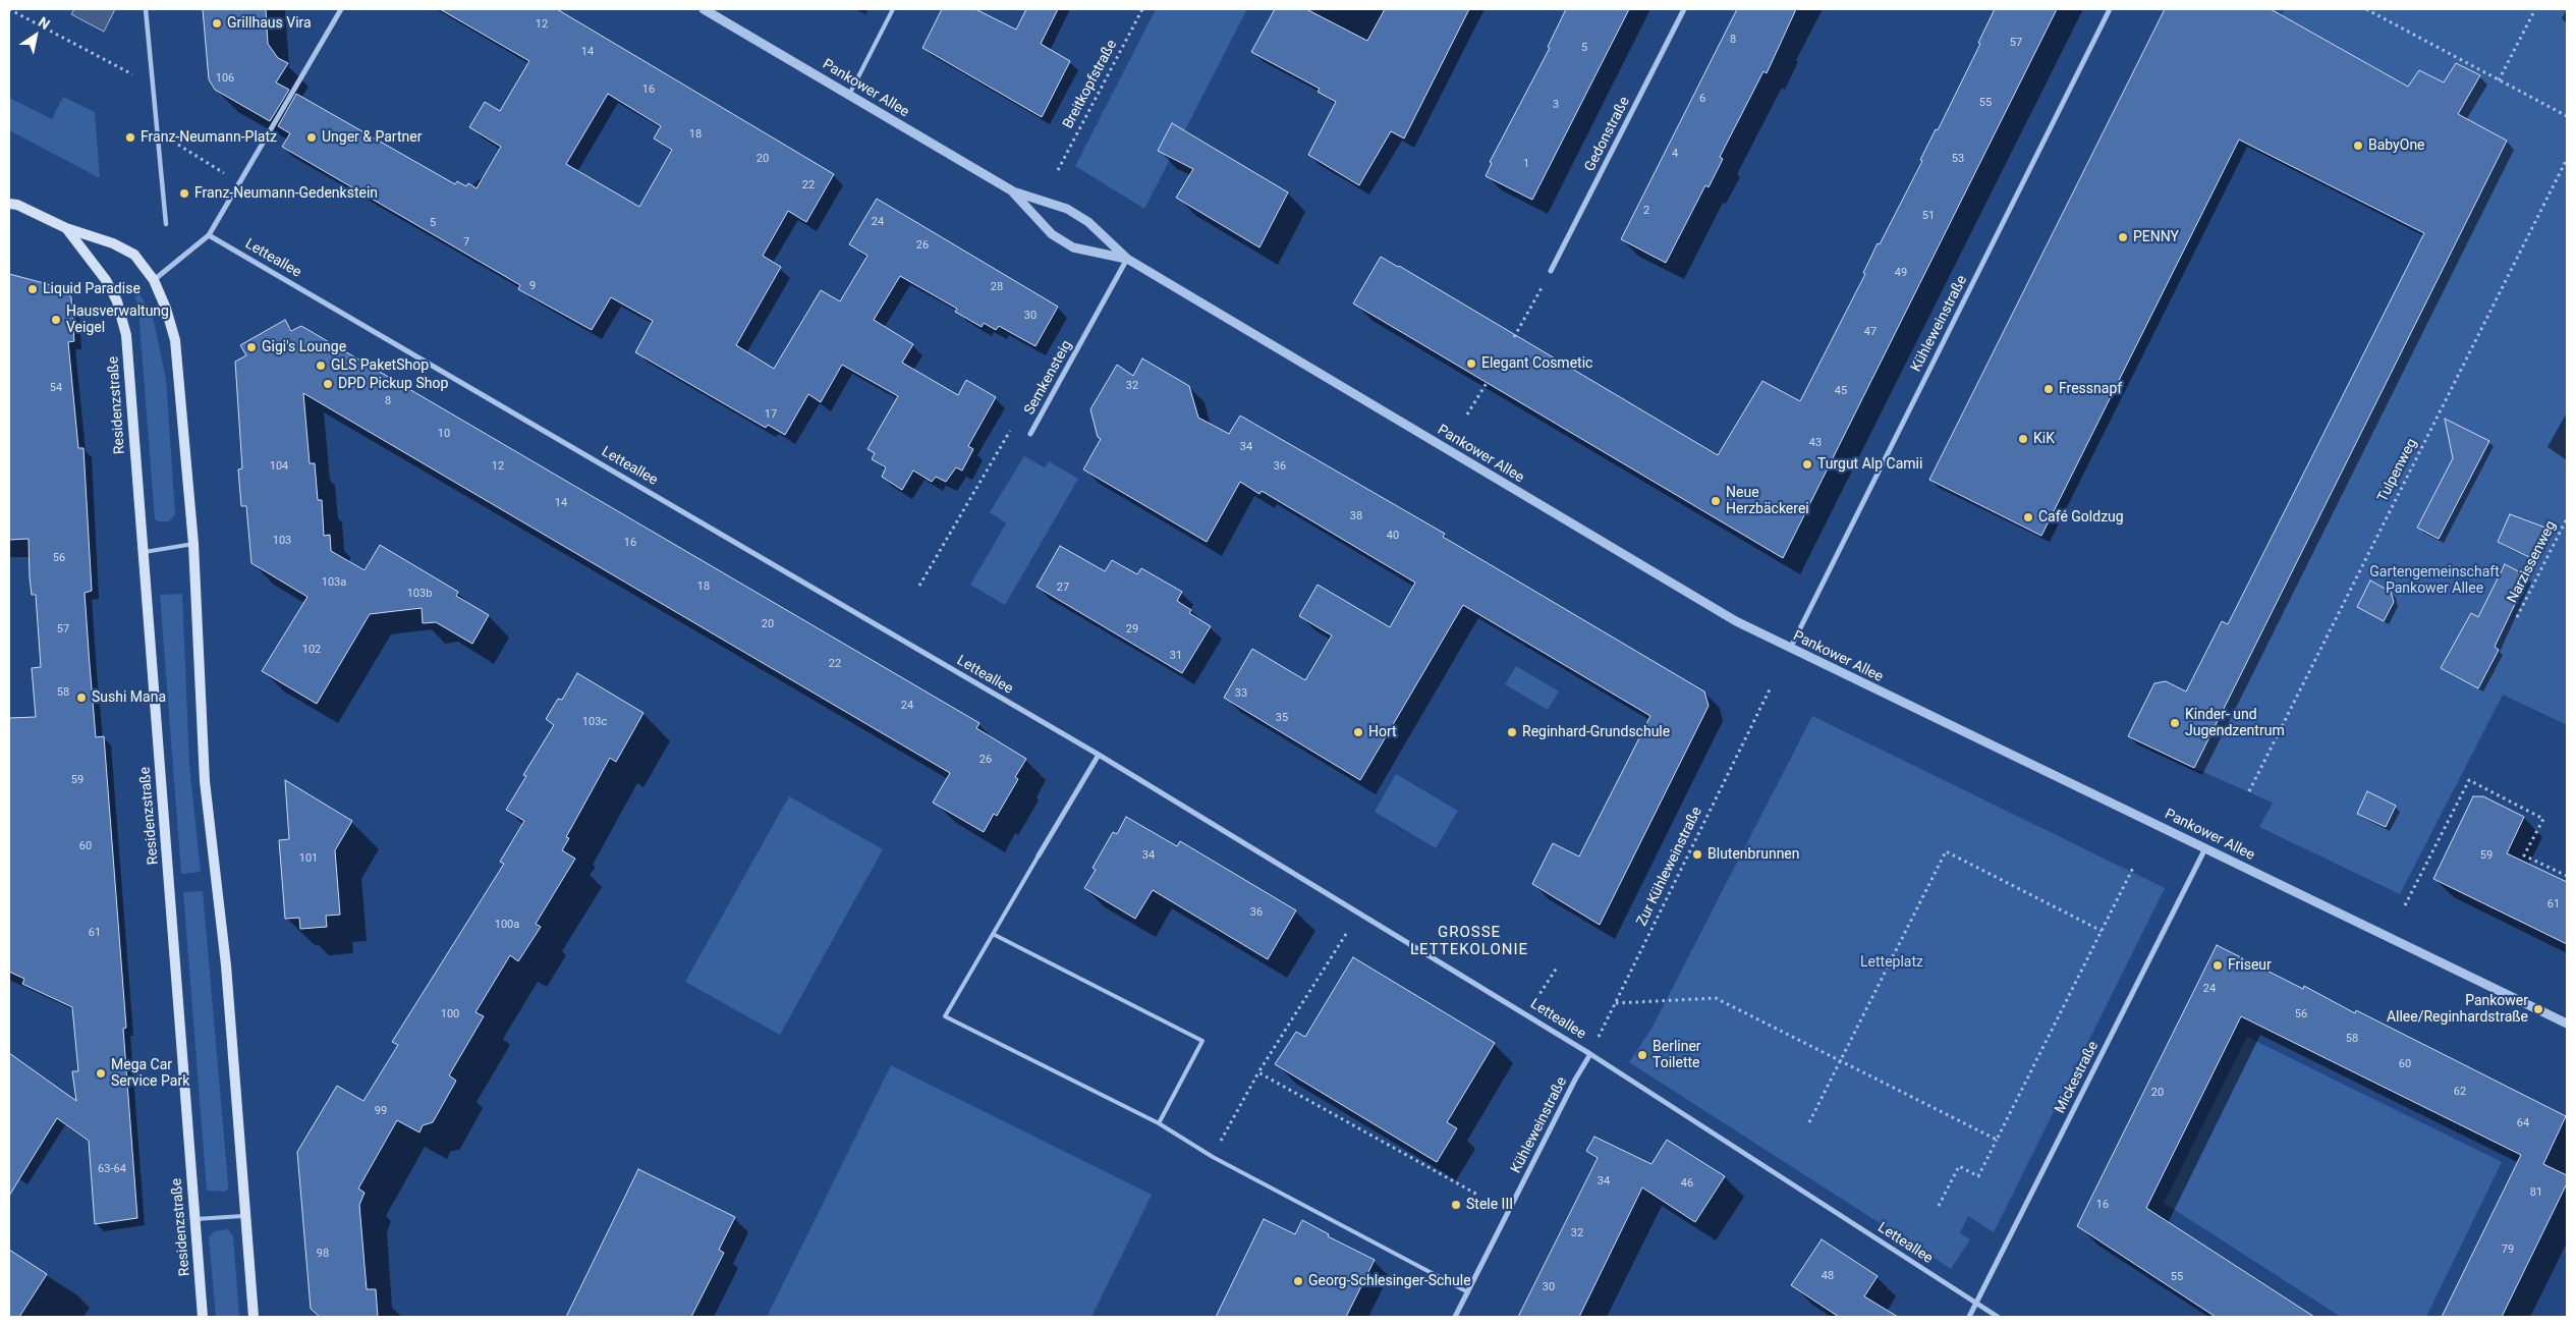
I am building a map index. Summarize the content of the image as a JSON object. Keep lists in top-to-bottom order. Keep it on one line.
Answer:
{"streets":{"main road":["Residenzstraße"],"street":["Pankower Allee","Gedonstraße","Letteallee","Kühleweinstraße","Semkensteig","Mickestraße"],"path":["Breitkopfstraße","Tulpenweg","Narzissenweg","Zur Kühleweinstraße"]},"crossings":[["Pankower Allee","Kühleweinstraße"],["Pankower Allee","Semkensteig"],["Pankower Allee","Mickestraße"],["Letteallee","Kühleweinstraße"],["Letteallee","Zur Kühleweinstraße"],["Letteallee","Mickestraße"],["Kühleweinstraße","Zur Kühleweinstraße"]],"districts":["GROSSE LETTEKOLONIE"],"parks":["Gartengemeinschaft Pankower Allee","Letteplatz"],"places":["Grillhaus Vira","Franz-Neumann-Platz","Unger & Partner","BabyOne","Franz-Neumann-Gedenkstein","PENNY","Liquid Paradise","Hausverwaltung Veigel","Gigi's Lounge","Elegant Cosmetic","GLS PaketShop","DPD Pickup Shop","Fressnapf","KiK","Turgut Alp Camii","Neue Herzbäckerei","Café Goldzug","Sushi Mana","Kinder- und Jugendzentrum","Hort","Reginhard-Grundschule","Blutenbrunnen","Friseur","Pankower Allee/Reginhardstraße","Berliner Toilette","Mega Car Service Park","Stele III","Georg-Schlesinger-Schule"],"house_numbers":["12","8","57","5","14","106","16","6","55","3","18","4","20","53","1","22","2","51","24","5","7","26","49","9","28","30","47","32","54","45","8","17","10","43","34","104","12","36","14","38","40","103","16","56","103a","18","27","103b","20","57","29","102","31","22","58","33","24","35","103c","26","59","60","34","59","101","61","36","100a","61","24","100","56","58","60","62","20","99","64","63-64","34","46","81","16","32","79","98","48","55","30"],"north":"top right"}
